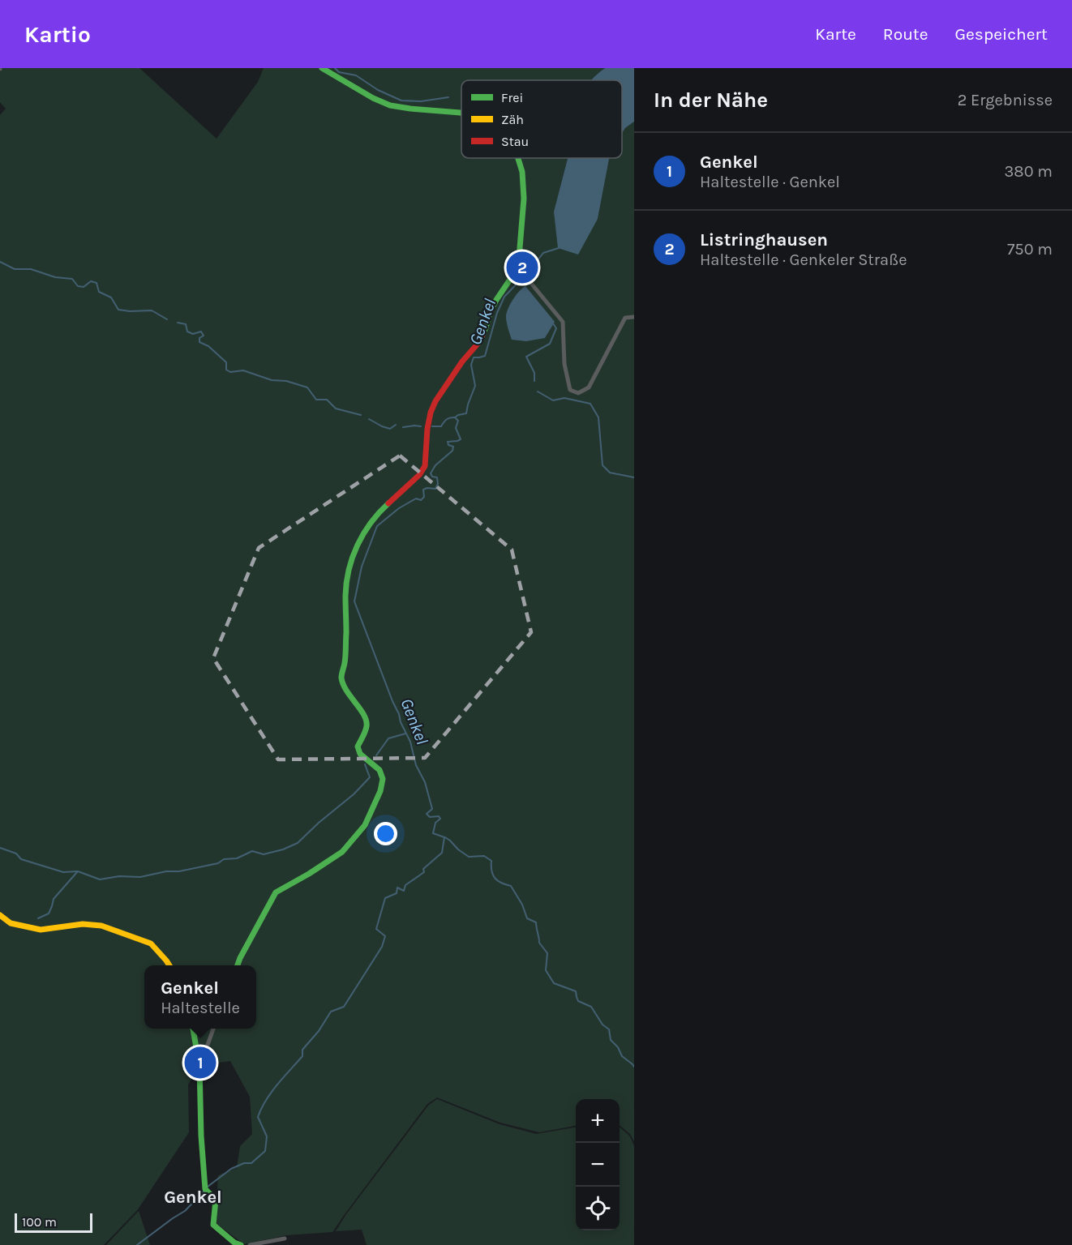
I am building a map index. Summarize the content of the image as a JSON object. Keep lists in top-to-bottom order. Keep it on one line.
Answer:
{"districts":["Genkel"],"water":["Genkel"],"legend":["Frei","Zäh","Stau"],"scale_bar":"100 m","page":{"header":"Kartio","nav":["Karte","Route","Gespeichert"],"heading":["In der Nähe","2 Ergebnisse"],"list":[{"mark":"1","name":"Genkel","note":"Haltestelle · Genkel","value":"380 m"},{"mark":"2","name":"Listringhausen","note":"Haltestelle · Genkeler Straße","value":"750 m"}],"pins":["2","1"],"popup":["Genkel","Haltestelle"],"map_buttons":["+","−"],"scale":"100 m"}}
